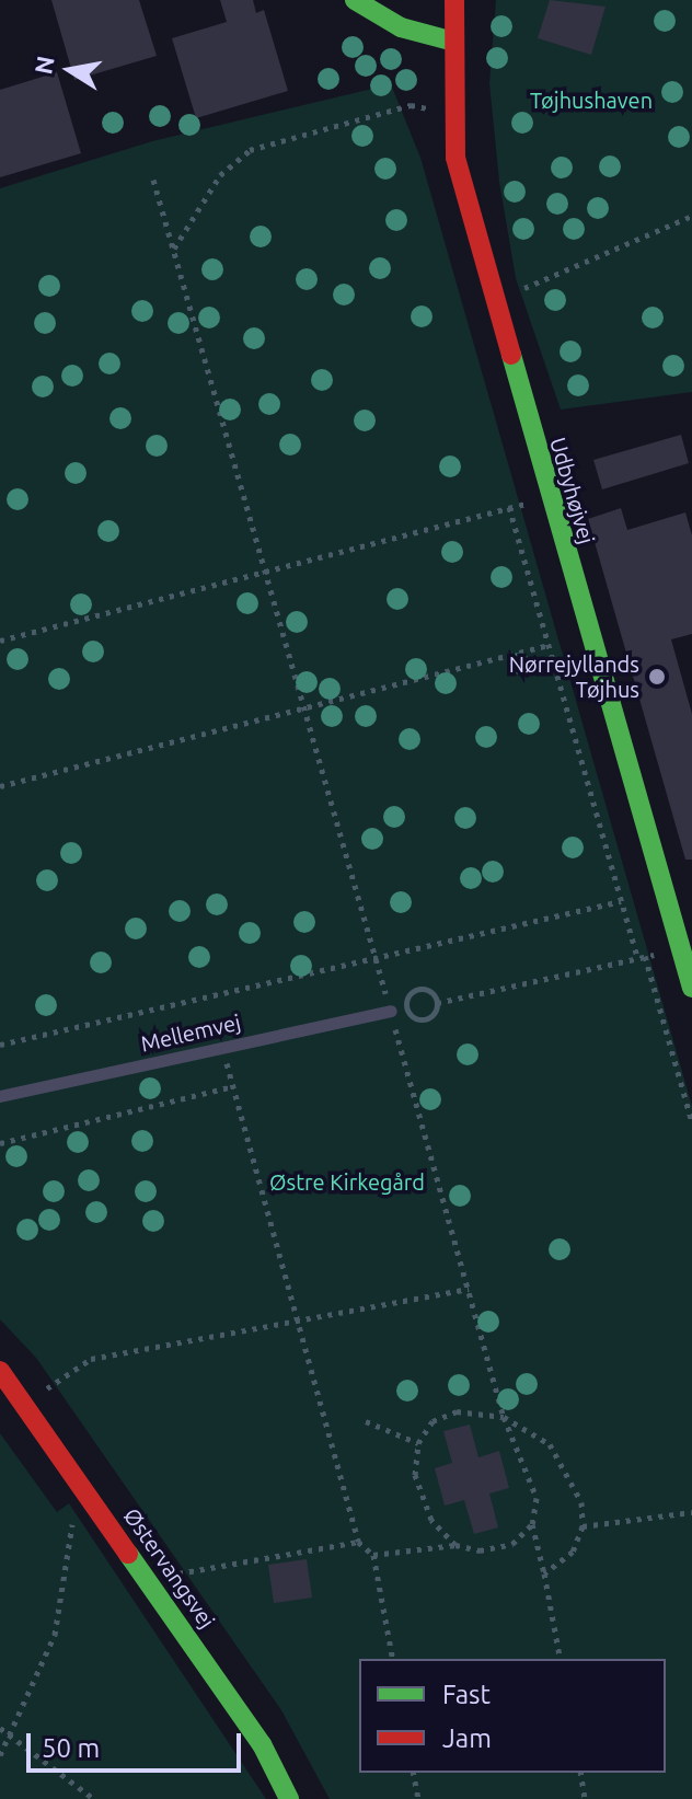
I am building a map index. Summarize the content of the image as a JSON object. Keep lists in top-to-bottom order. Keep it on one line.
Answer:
{"streets":{"street":["Udbyhøjvej","Østervangsvej"],"lane":["Mellemvej"]},"parks":["Tøjhushaven","Østre Kirkegård"],"places":["Nørrejyllands Tøjhus"],"legend":["Fast","Jam"],"scale_bar":"50 m","north":"left"}
